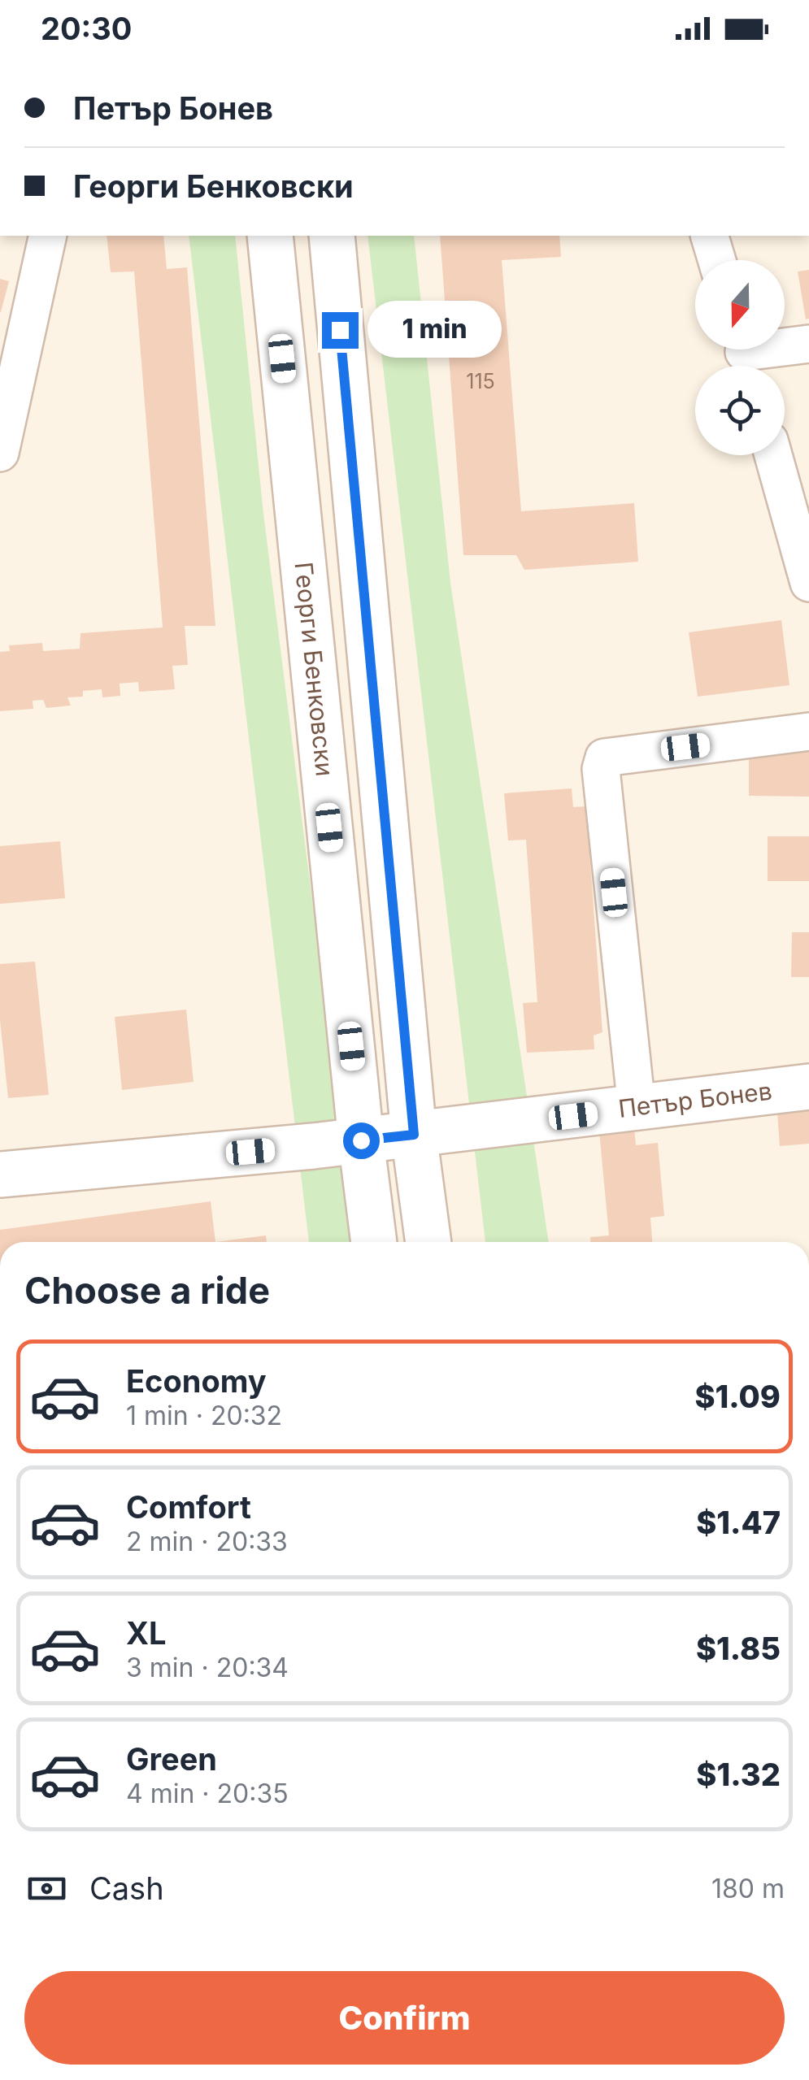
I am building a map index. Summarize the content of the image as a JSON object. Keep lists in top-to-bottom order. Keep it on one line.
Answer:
{"streets":{"street":["Георги Бенковски","Петър Бонев"]},"crossings":[["Георги Бенковски","Петър Бонев"]],"house_numbers":["115"],"north":"bottom","page":{"status":"20:30","banner":["Петър Бонев","Георги Бенковски"],"bubble":"1 min","heading":"Choose a ride","list":[{"name":"Economy","note":"1 min · 20:32","value":"$1.09"},{"name":"Comfort","note":"2 min · 20:33","value":"$1.47"},{"name":"XL","note":"3 min · 20:34","value":"$1.85"},{"name":"Green","note":"4 min · 20:35","value":"$1.32"}],"pay":["Cash","180 m"],"buttons":"Confirm"}}
